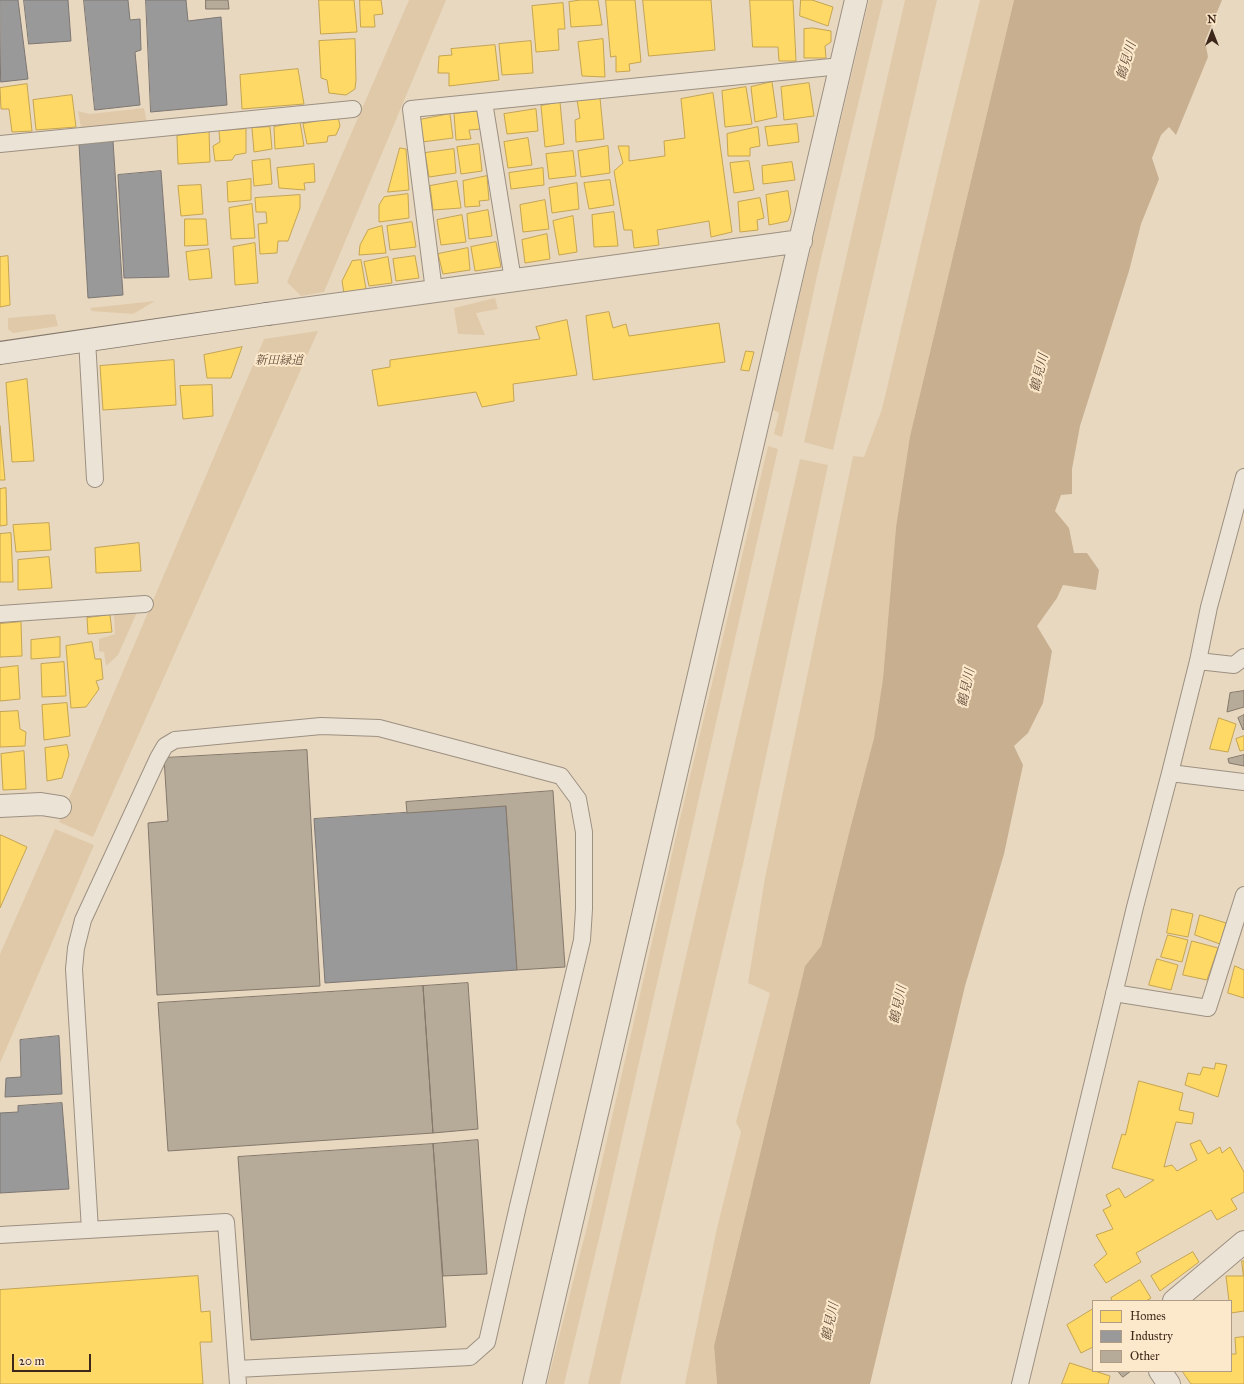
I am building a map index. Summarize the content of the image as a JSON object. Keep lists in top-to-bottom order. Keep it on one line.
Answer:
{"water":["鶴見川"],"parks":["新田緑道"],"legend":["Homes","Industry","Other"],"scale_bar":"20 m","north":"top"}
